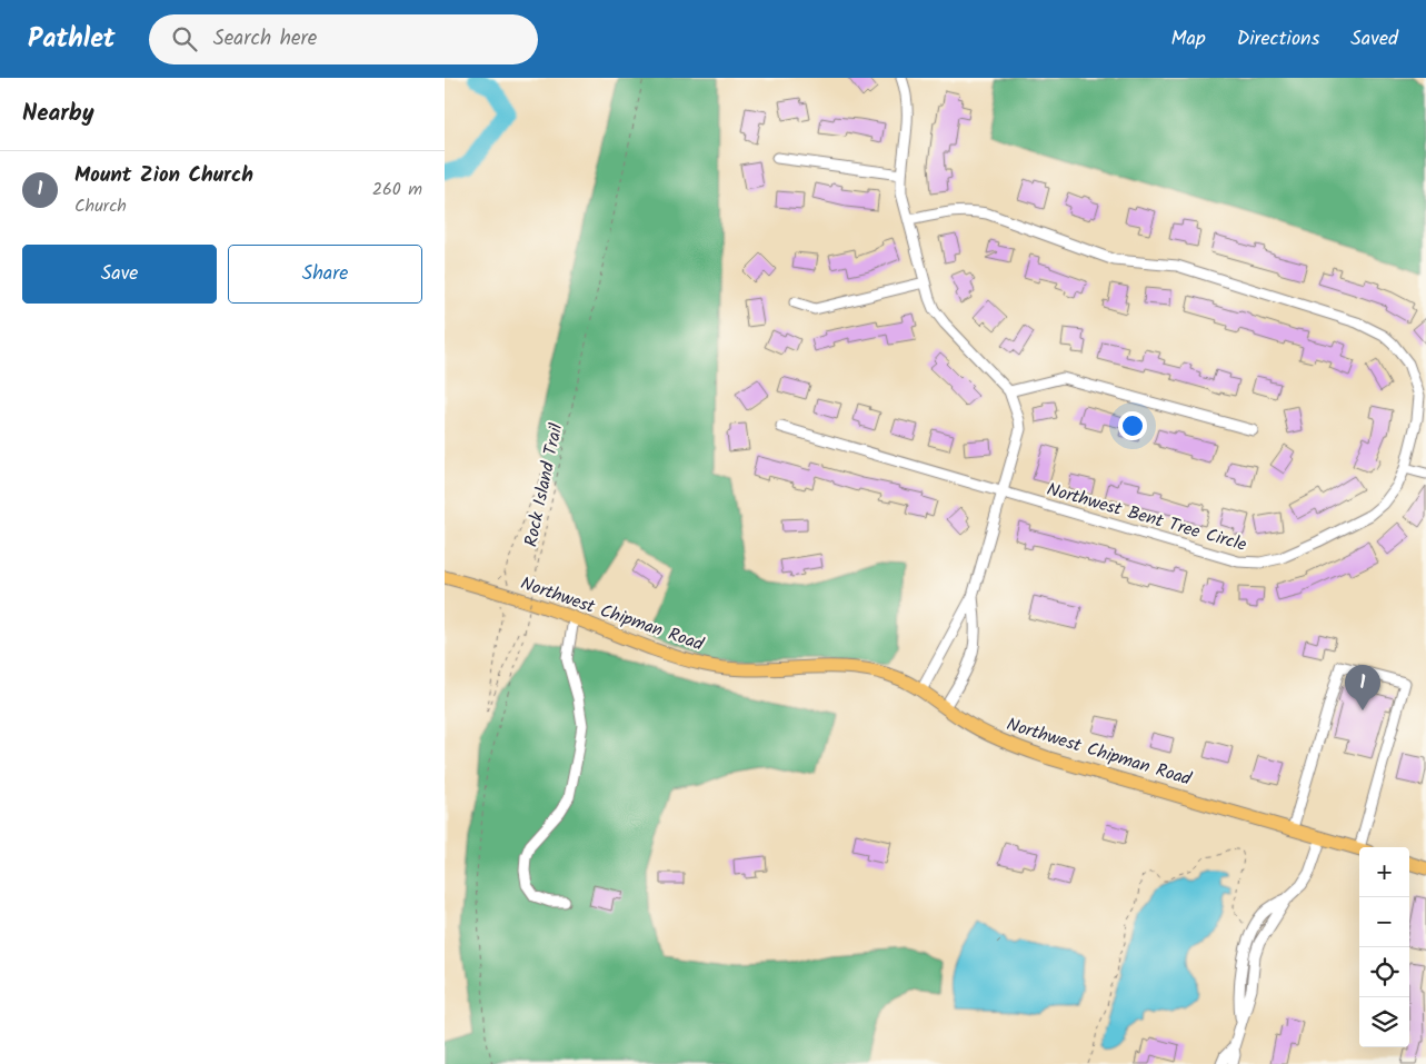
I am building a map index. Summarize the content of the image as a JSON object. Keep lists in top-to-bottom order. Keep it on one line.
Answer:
{"streets":{"main road":["Northwest Chipman Road"],"street":["Northwest Bent Tree Circle"],"path":["Rock Island Trail"]},"page":{"header":"Pathlet","search":"Search here","nav":["Map","Directions","Saved"],"heading":"Nearby","list":[{"mark":"1","name":"Mount Zion Church","note":"Church","value":"260 m"}],"buttons":["Save","Share"],"pins":"1","map_buttons":["+","−"]}}
